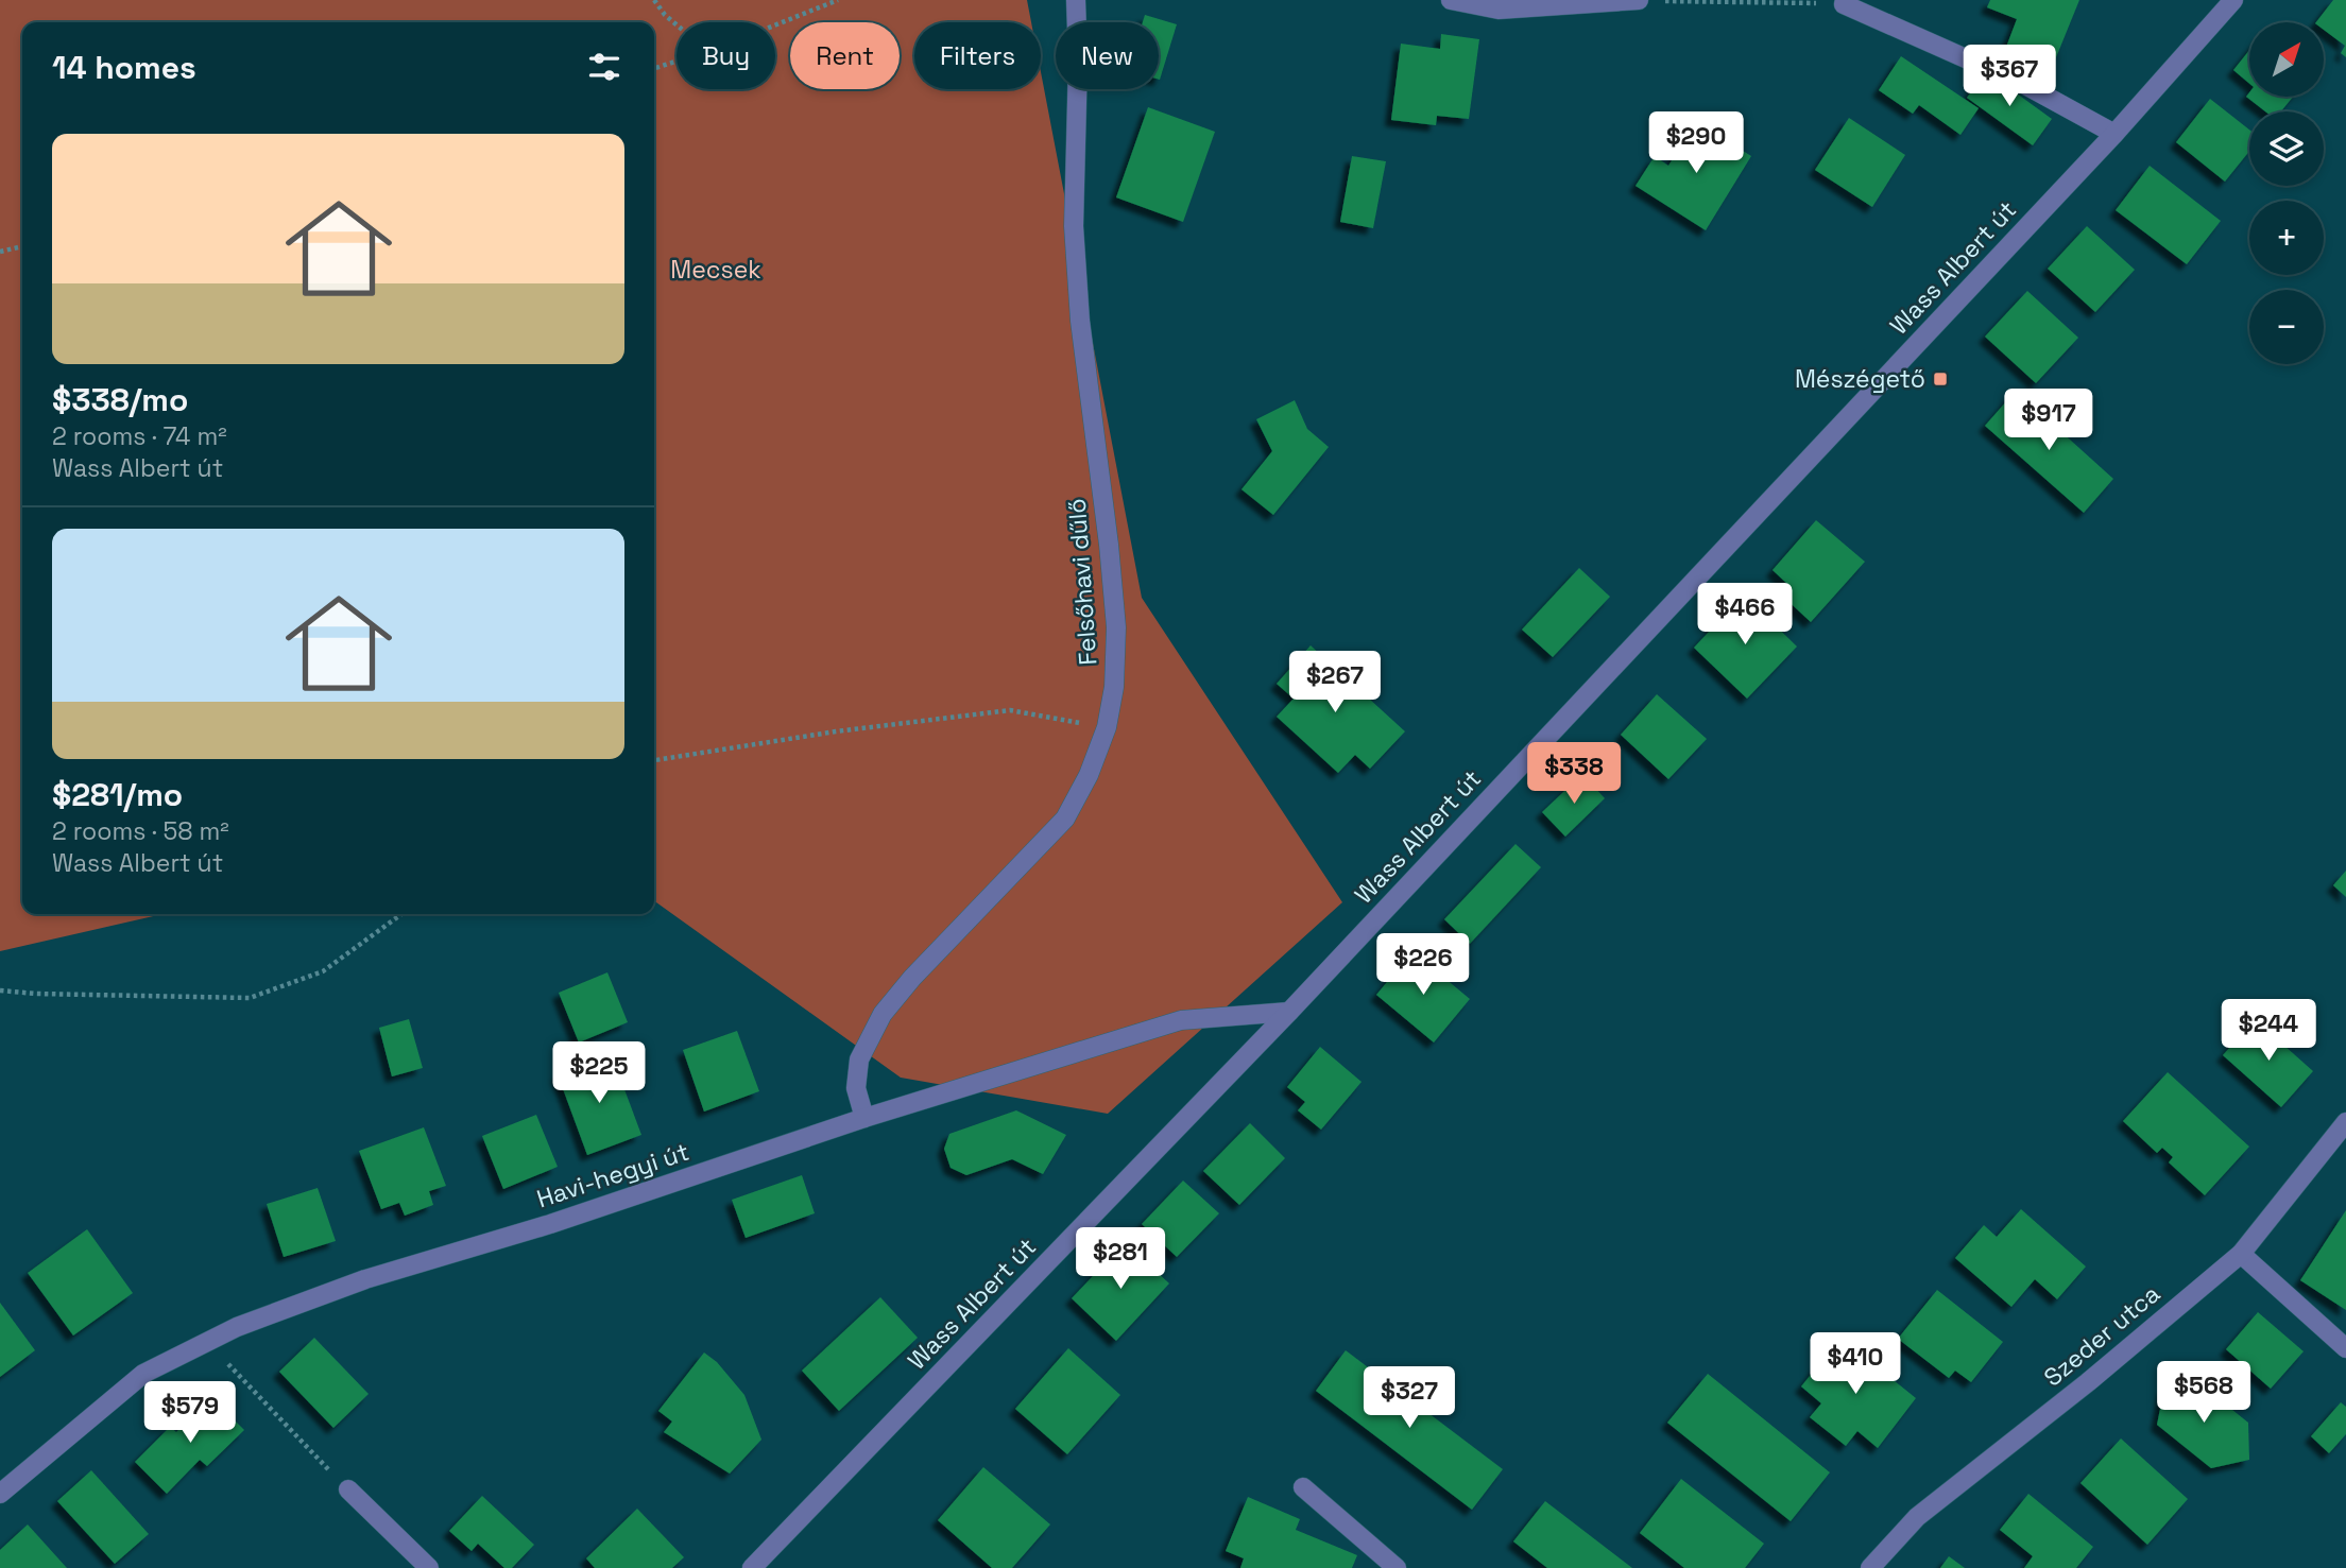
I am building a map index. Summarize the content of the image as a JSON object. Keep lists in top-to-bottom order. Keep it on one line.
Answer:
{"streets":{"street":["Wass Albert út","Felsőhavi dűlő","Havi-hegyi út","Szeder utca"]},"crossings":[["Wass Albert út","Havi-hegyi út"],["Felsőhavi dűlő","Havi-hegyi út"]],"parks":["Mecsek"],"places":{"transit":["Mészégető"]},"north":"top right","page":{"map_buttons":["+","−"],"chip":["Buy","Rent","Filters","New"],"heading":"14 homes","price":["$367","$290","$917","$466","$267","$338","$226","$244","$225","$281","$410","$568","$327","$579"],"list":[{"name":"$338/mo","note":"2 rooms · 74 m² · Wass Albert út"},{"name":"$281/mo","note":"2 rooms · 58 m² · Wass Albert út"}]}}
